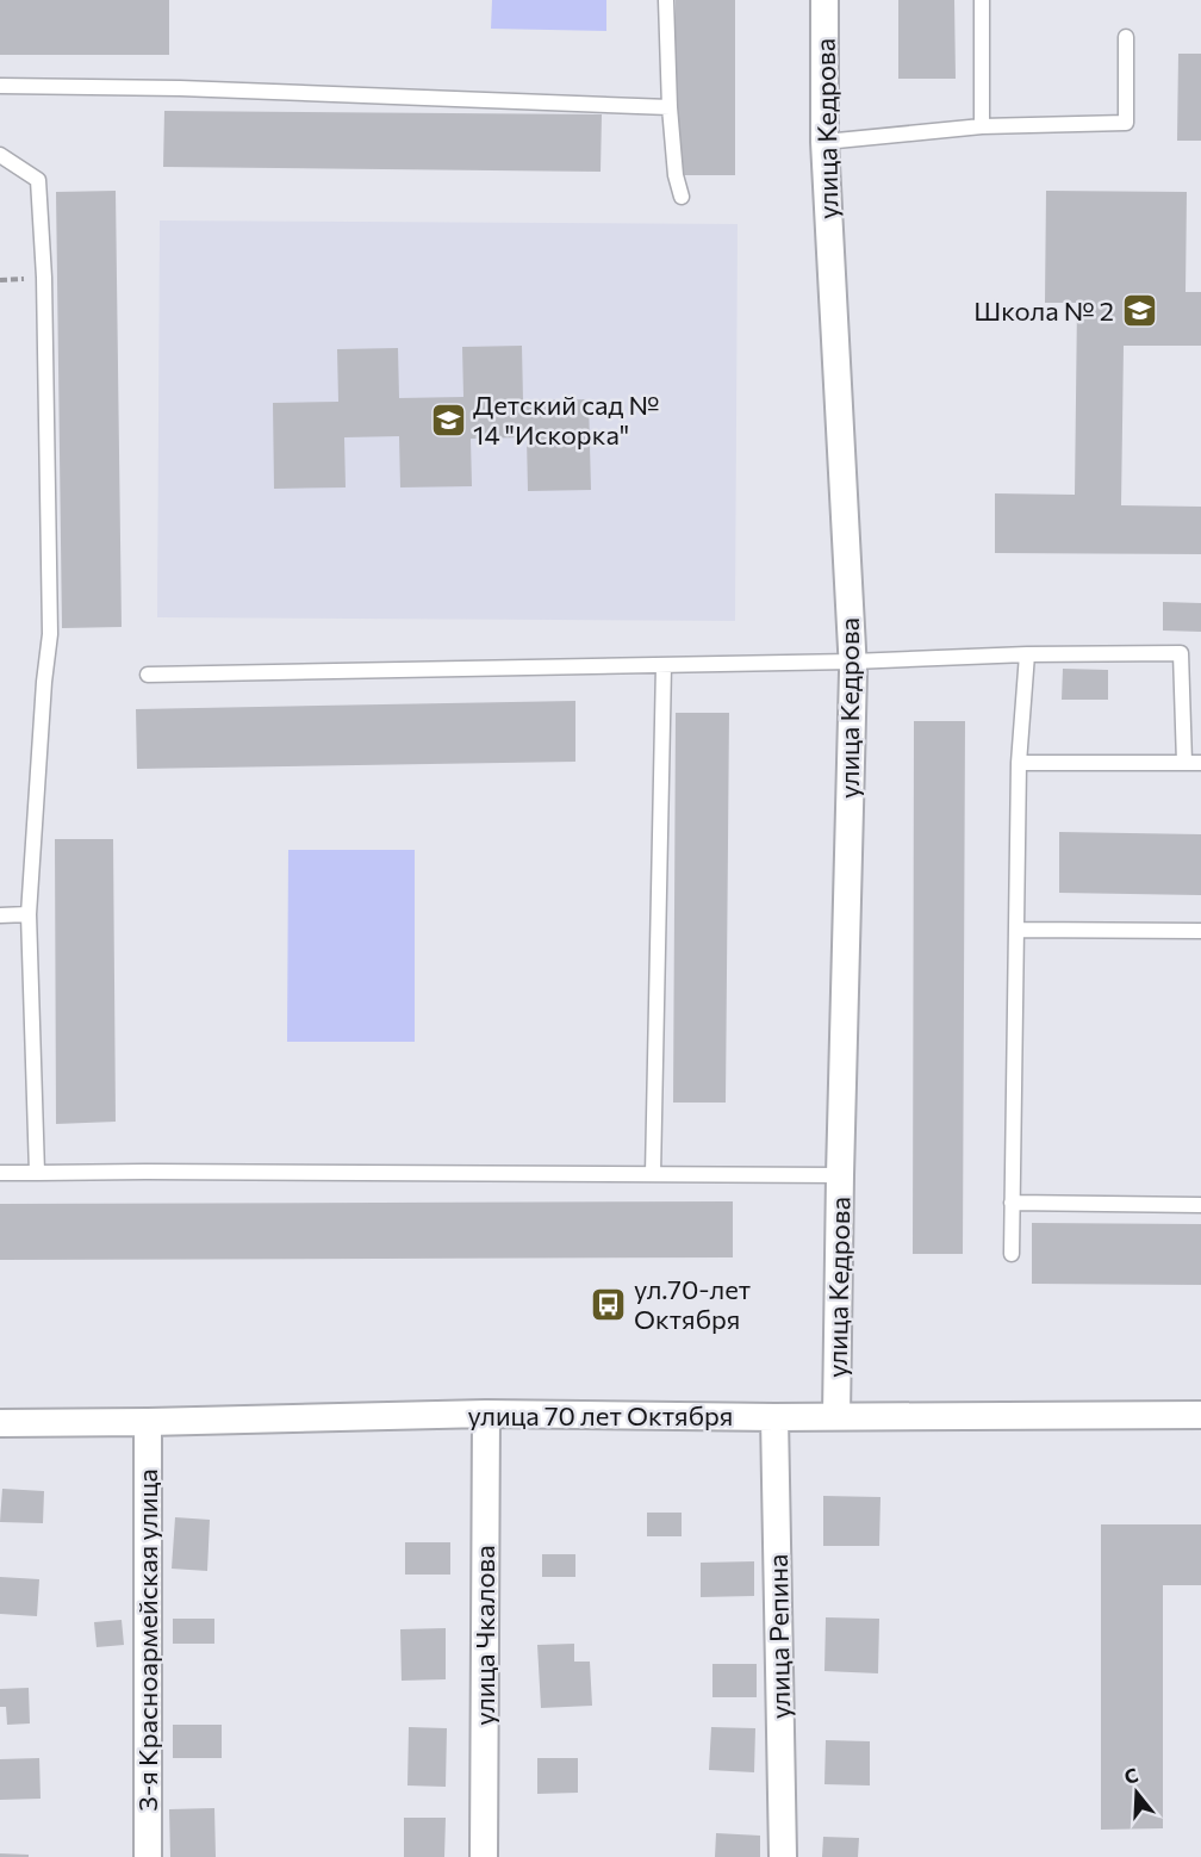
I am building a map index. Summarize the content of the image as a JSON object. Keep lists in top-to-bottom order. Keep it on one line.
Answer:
{"streets":{"street":["улица Кедрова","улица 70 лет Октября","улица Чкалова","улица Репина","3-я Красноармейская улица"]},"crossings":[["улица Кедрова","улица 70 лет Октября"],["улица 70 лет Октября","улица Чкалова"],["улица 70 лет Октября","улица Репина"],["улица 70 лет Октября","3-я Красноармейская улица"]],"places":{"school or university":["Школа № 2","Детский сад № 14 \"Искорка\""],"bus stop":["ул.70-лет Октября"]},"north":"top"}
